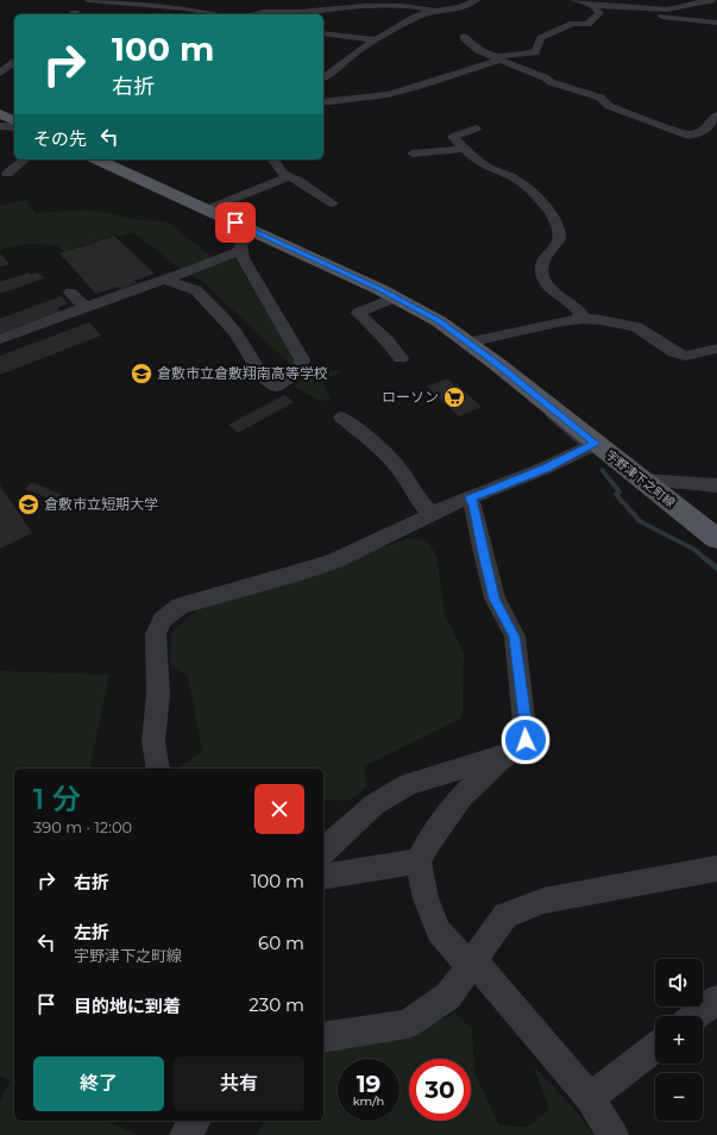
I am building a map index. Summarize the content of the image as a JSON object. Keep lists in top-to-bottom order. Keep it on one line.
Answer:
{"streets":{"main road":["宇野津下之町線"]},"places":{"school or university":["倉敷市立倉敷翔南高等学校","倉敷市立短期大学"],"supermarket":["ローソン"]},"page":{"turn":["100 m","右折"],"then":"その先","heading":["1 分","390 m · 12:00"],"list":[{"name":"右折","value":"100 m"},{"name":"左折","note":"宇野津下之町線","value":"60 m"},{"name":"目的地に到着","value":"230 m"}],"map_buttons":["+","−"],"buttons":["終了","共有"],"speed":"19 km/h","limit":"30"}}
